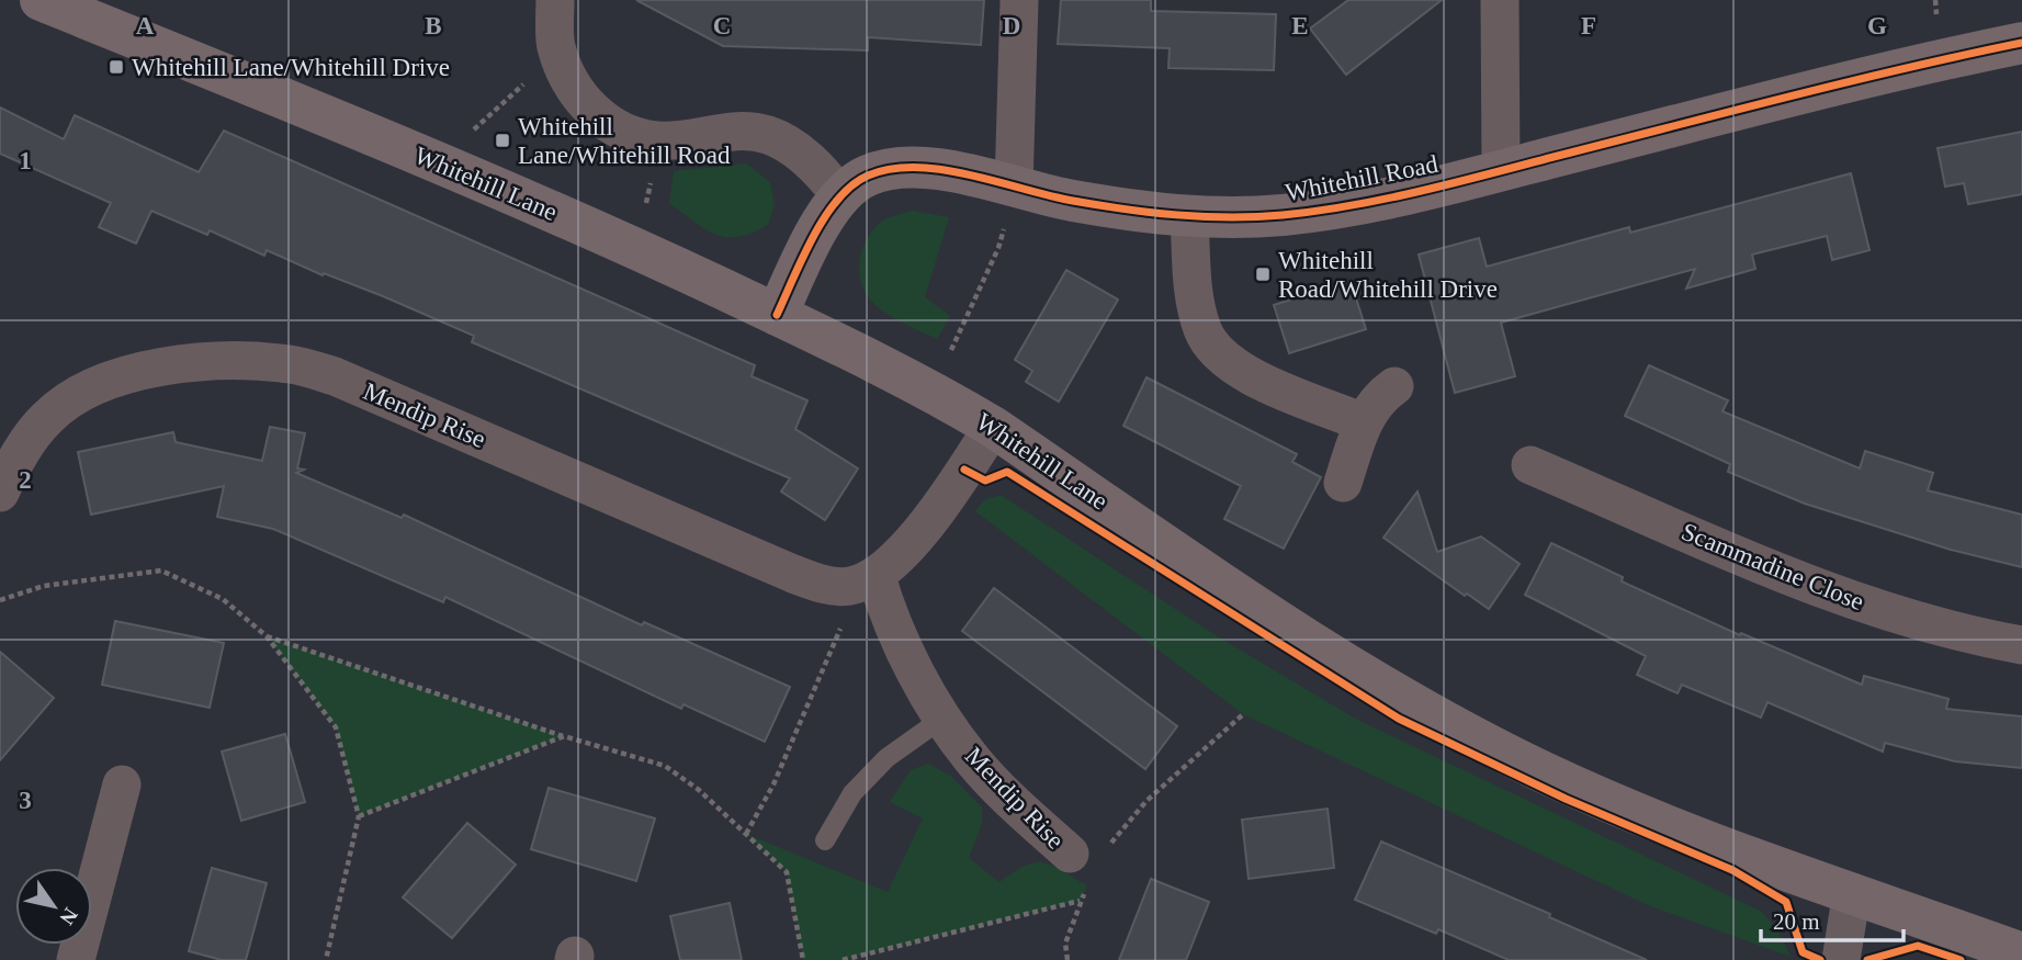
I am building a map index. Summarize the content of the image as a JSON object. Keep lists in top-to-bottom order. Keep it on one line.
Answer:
{"streets":{"main road":["Whitehill Road","Whitehill Lane"],"street":["Mendip Rise","Scammadine Close"]},"places":{"transit":["Whitehill Lane/Whitehill Drive","Whitehill Lane/Whitehill Road","Whitehill Road/Whitehill Drive"]},"scale_bar":"20 m","north":"bottom right","grid":{"columns":["A","B","C","D","E","F","G"],"rows":["1","2","3"]}}
